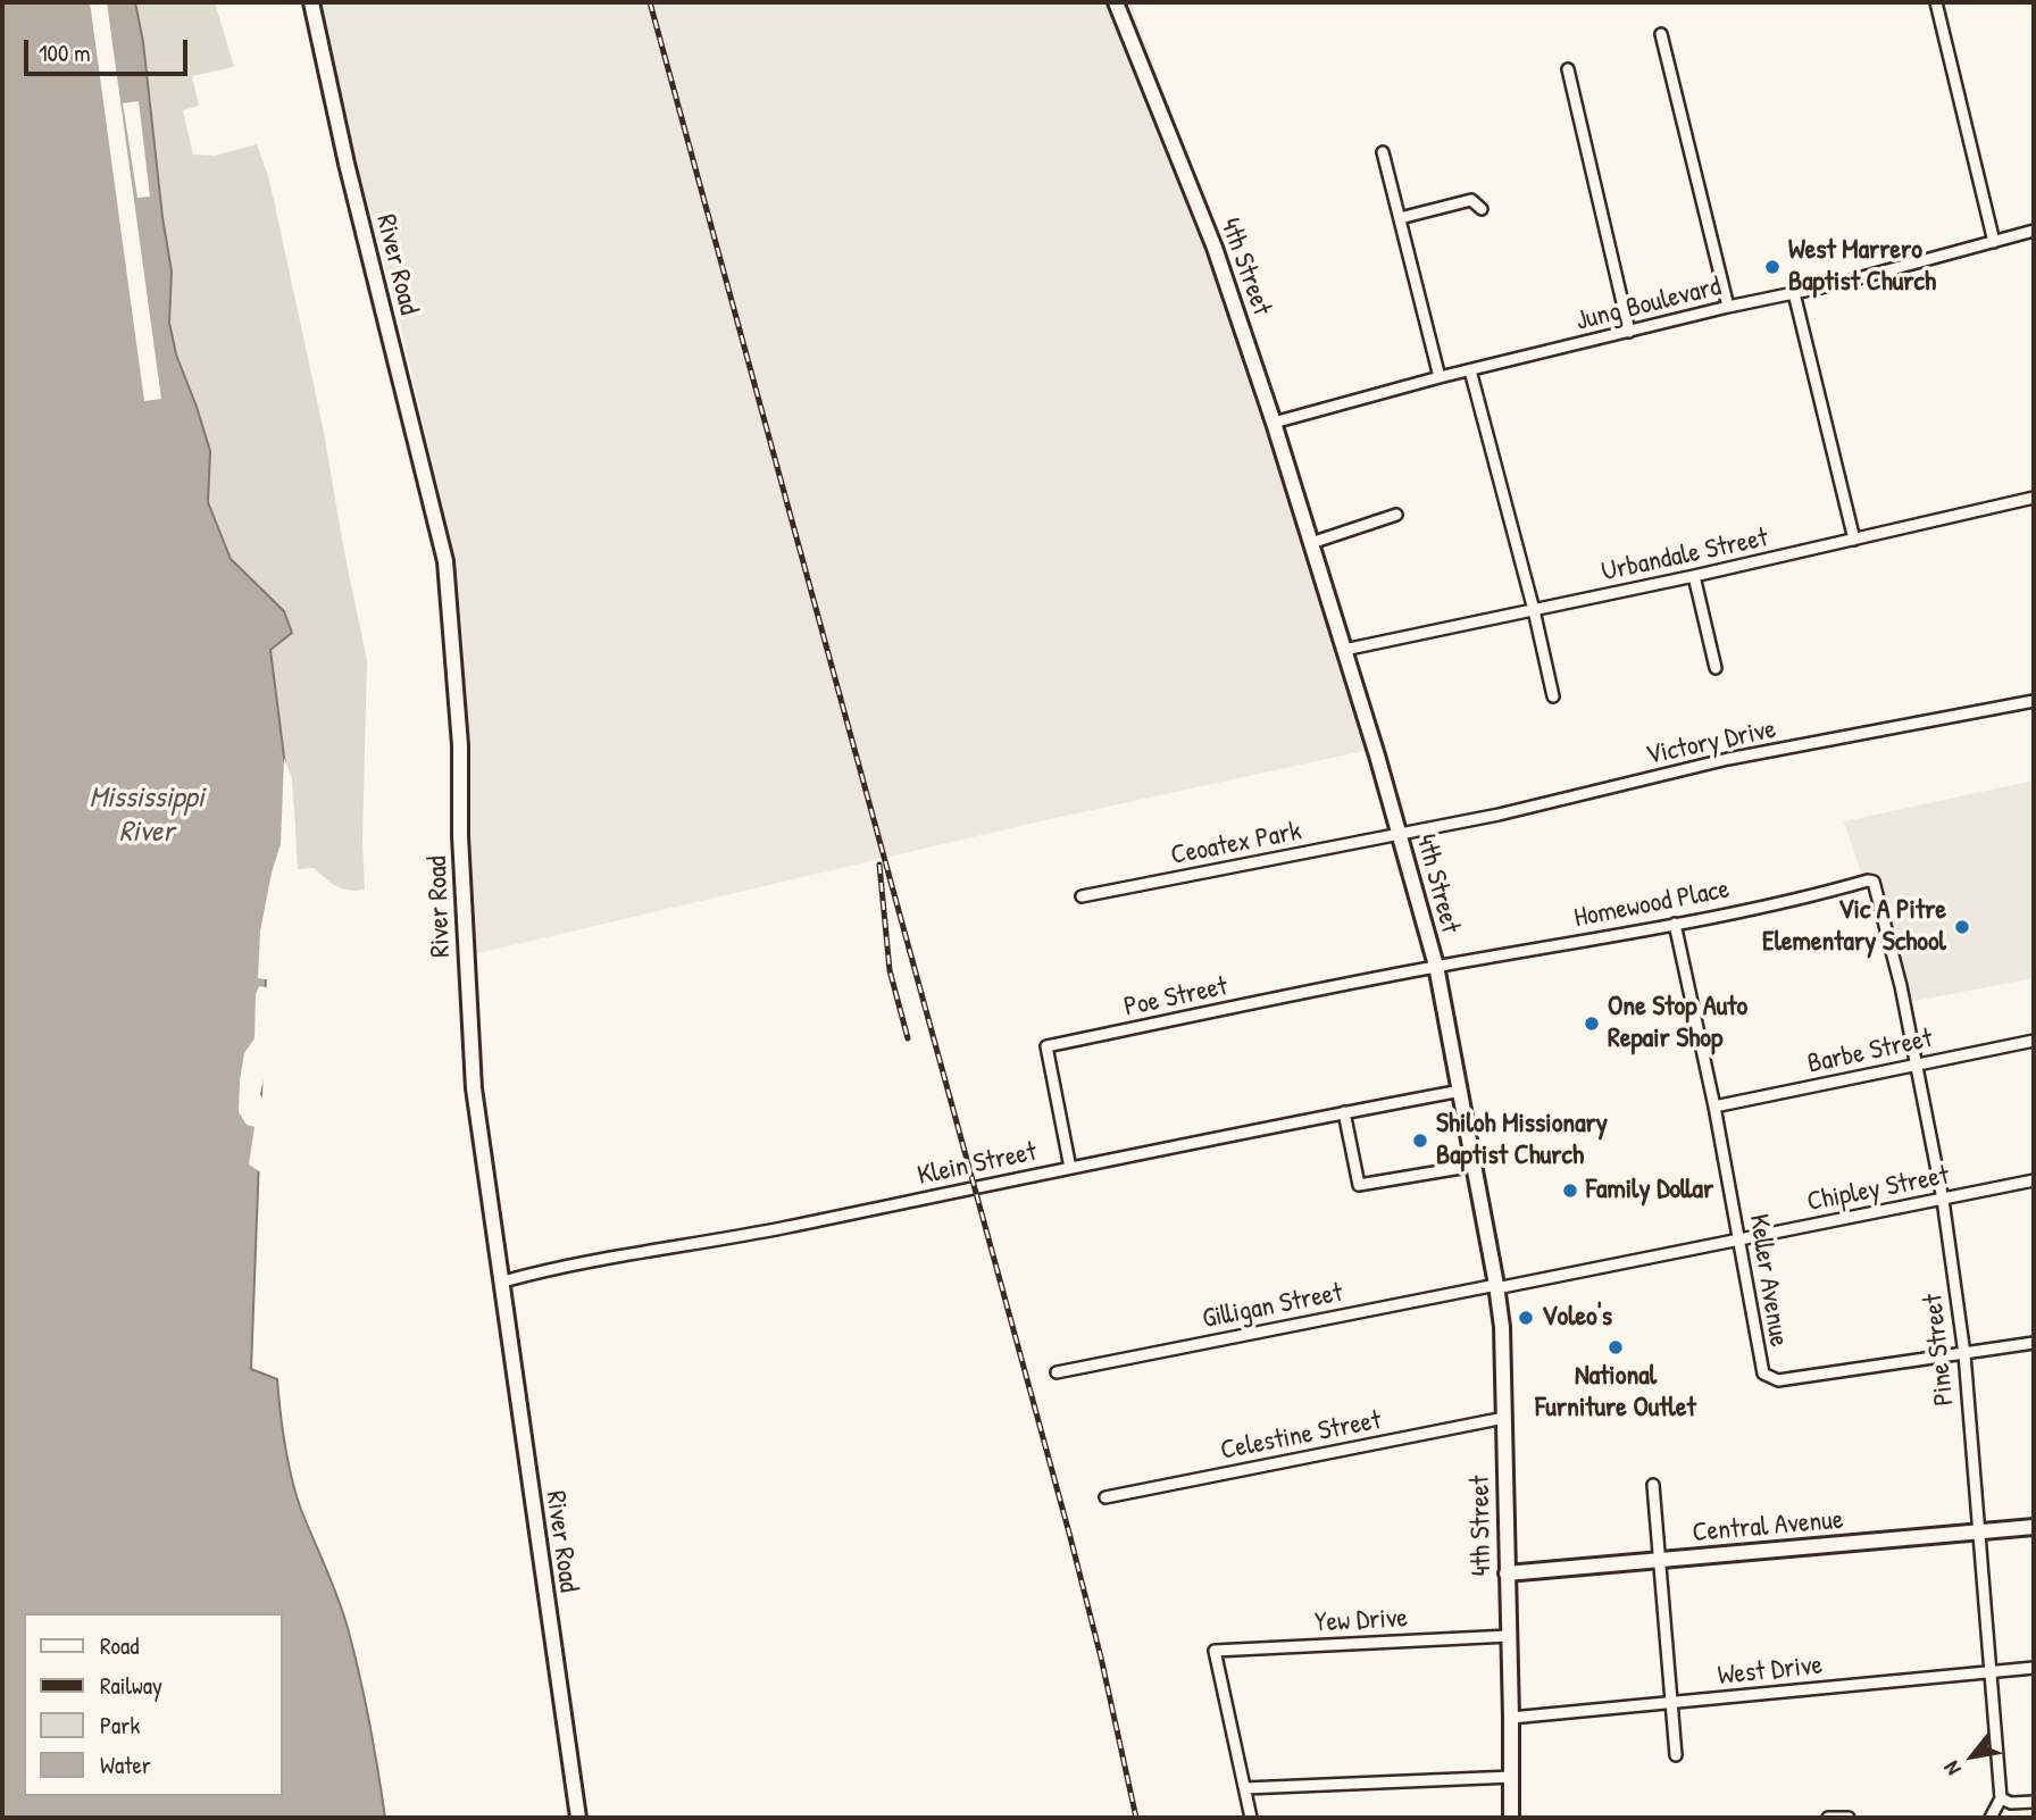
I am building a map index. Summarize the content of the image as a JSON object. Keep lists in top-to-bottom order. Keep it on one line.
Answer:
{"streets":{"main road":["River Road","4th Street","Central Avenue"],"street":["Jung Boulevard","Urbandale Street","Victory Drive","Ceoatex Park","Homewood Place","Poe Street","Barbe Street","Klein Street","Chipley Street","Keller Avenue","Gilligan Street","Pine Street","Celestine Street","Yew Drive","West Drive"]},"crossings":[["River Road","Klein Street"],["4th Street","Jung Boulevard"],["4th Street","Urbandale Street"],["4th Street","Victory Drive"],["4th Street","Ceoatex Park"],["4th Street","Homewood Place"],["4th Street","Poe Street"],["4th Street","Klein Street"],["4th Street","Chipley Street"],["4th Street","Gilligan Street"],["4th Street","Celestine Street"],["4th Street","Central Avenue"],["4th Street","Yew Drive"],["4th Street","West Drive"],["Victory Drive","Ceoatex Park"],["Homewood Place","Poe Street"],["Homewood Place","Keller Avenue"],["Homewood Place","Pine Street"],["Poe Street","Klein Street"],["Barbe Street","Keller Avenue"],["Barbe Street","Pine Street"],["Chipley Street","Keller Avenue"],["Chipley Street","Gilligan Street"],["Chipley Street","Pine Street"],["Keller Avenue","Pine Street"],["Pine Street","Central Avenue"],["Pine Street","West Drive"]],"water":["Mississippi River"],"places":["West Marrero Baptist Church","Vic A Pitre Elementary School","One Stop Auto Repair Shop","Shiloh Missionary Baptist Church","Family Dollar","Voleo's","National Furniture Outlet"],"legend":["Road","Railway","Park","Water"],"scale_bar":"100 m","north":"bottom left"}
